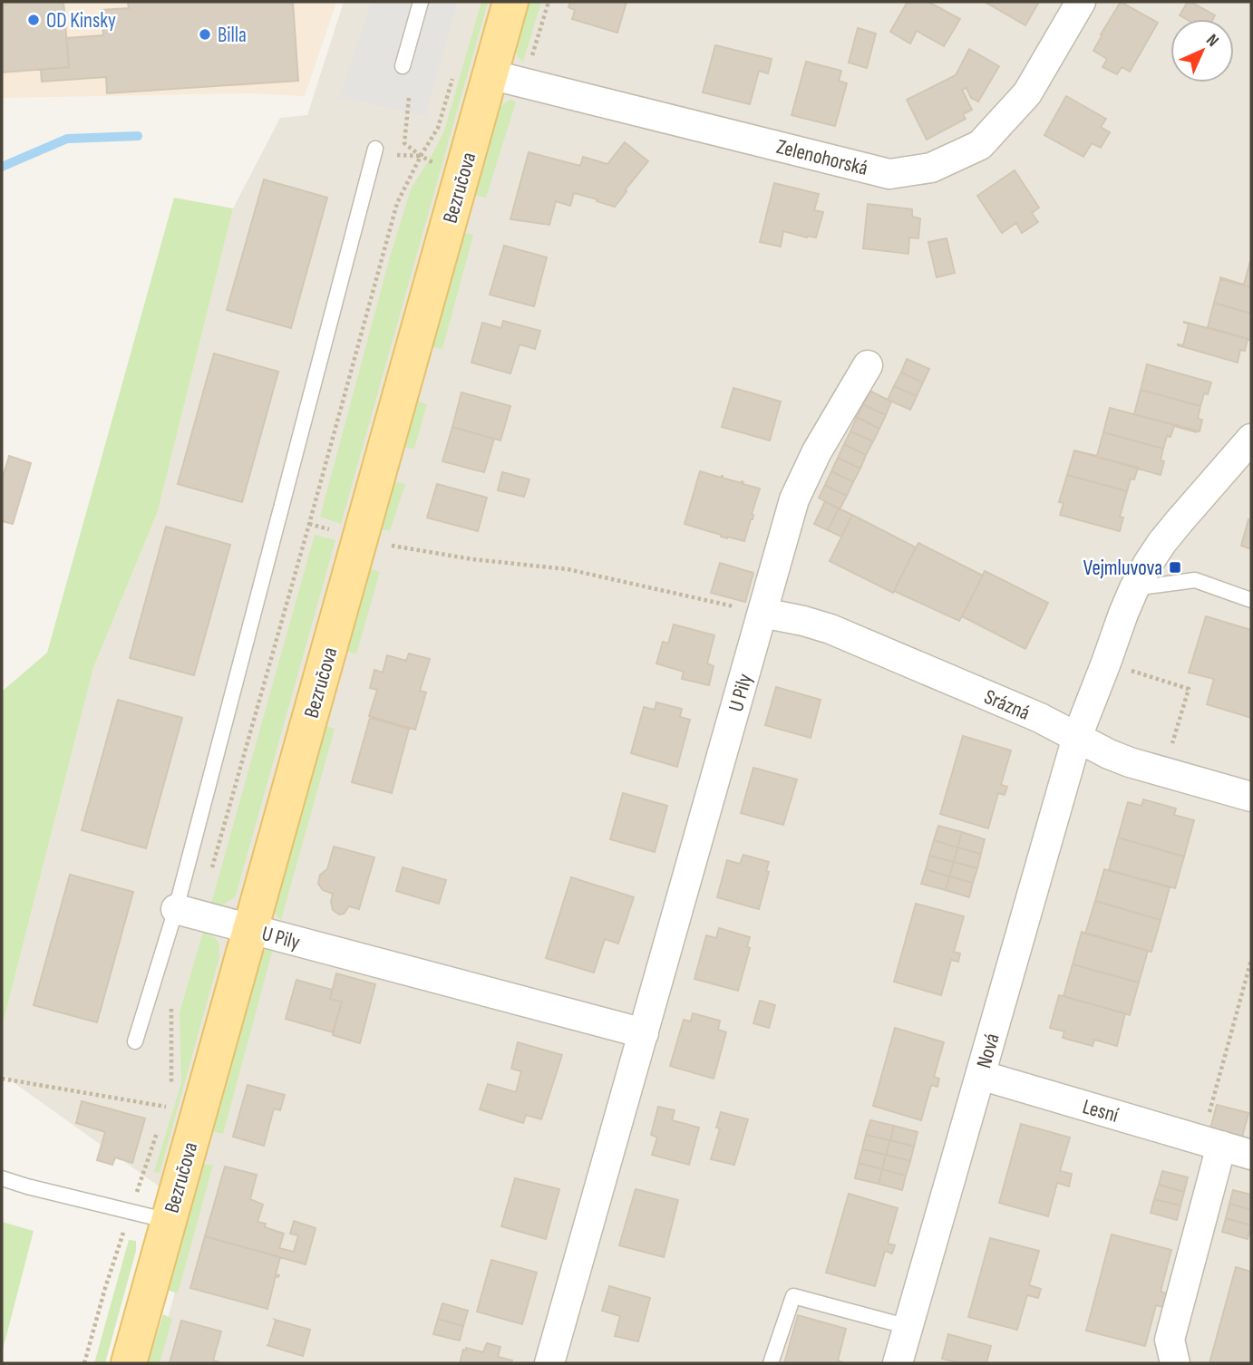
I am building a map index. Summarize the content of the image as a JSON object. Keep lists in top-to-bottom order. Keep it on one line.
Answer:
{"streets":{"main road":["Bezručova"],"street":["Zelenohorská","U Pily","Srázná","Nová","Lesní"]},"crossings":[["Zelenohorská","Bezručova"],["Bezručova","U Pily"],["U Pily","Srázná"],["Srázná","Nová"],["Nová","Lesní"]],"places":{"other":["OD Kinsky","Billa"],"transit":["Vejmluvova"]},"north":"top right"}
